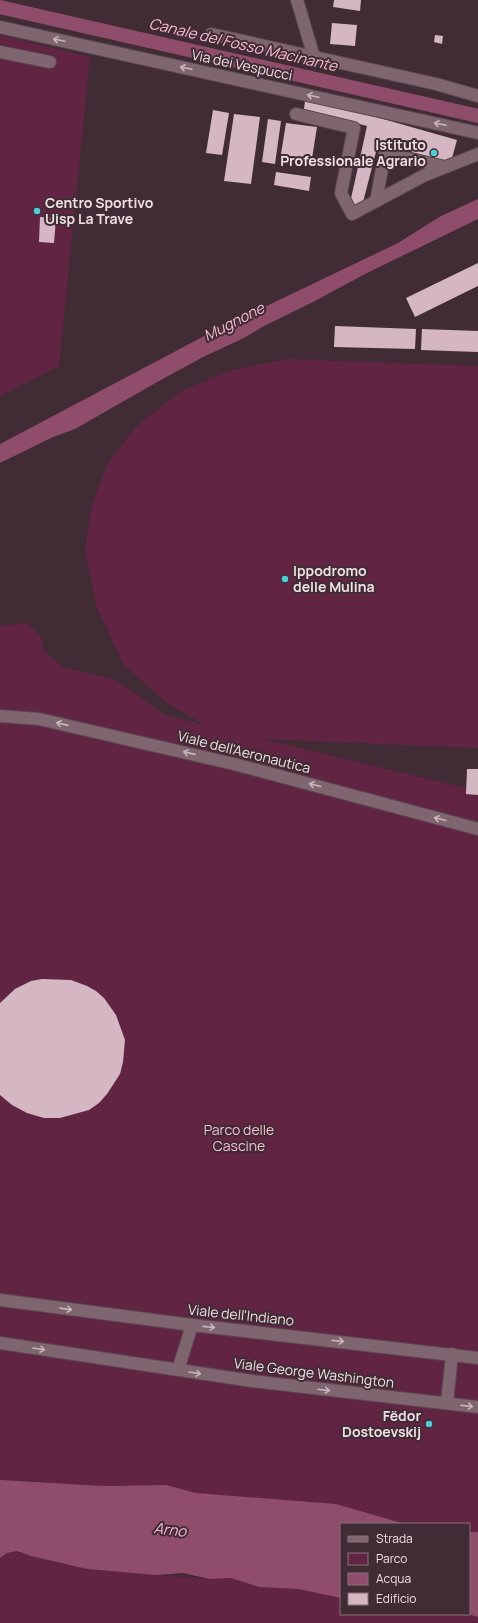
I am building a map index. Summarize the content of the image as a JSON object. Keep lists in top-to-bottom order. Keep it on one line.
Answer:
{"streets":{"street":["Via dei Vespucci","Viale dell'Aeronautica","Viale dell'Indiano","Viale George Washington"]},"one_way":["Viale dell'Aeronautica","Viale dell'Indiano","Viale George Washington"],"water":["Canale del Fosso Macinante","Mugnone","Arno"],"parks":["Parco delle Cascine"],"places":["Istituto Professionale Agrario","Centro Sportivo Uisp La Trave","Ippodromo delle Mulina","Fëdor Dostoevskij"],"legend":["Strada","Parco","Acqua","Edificio"]}
